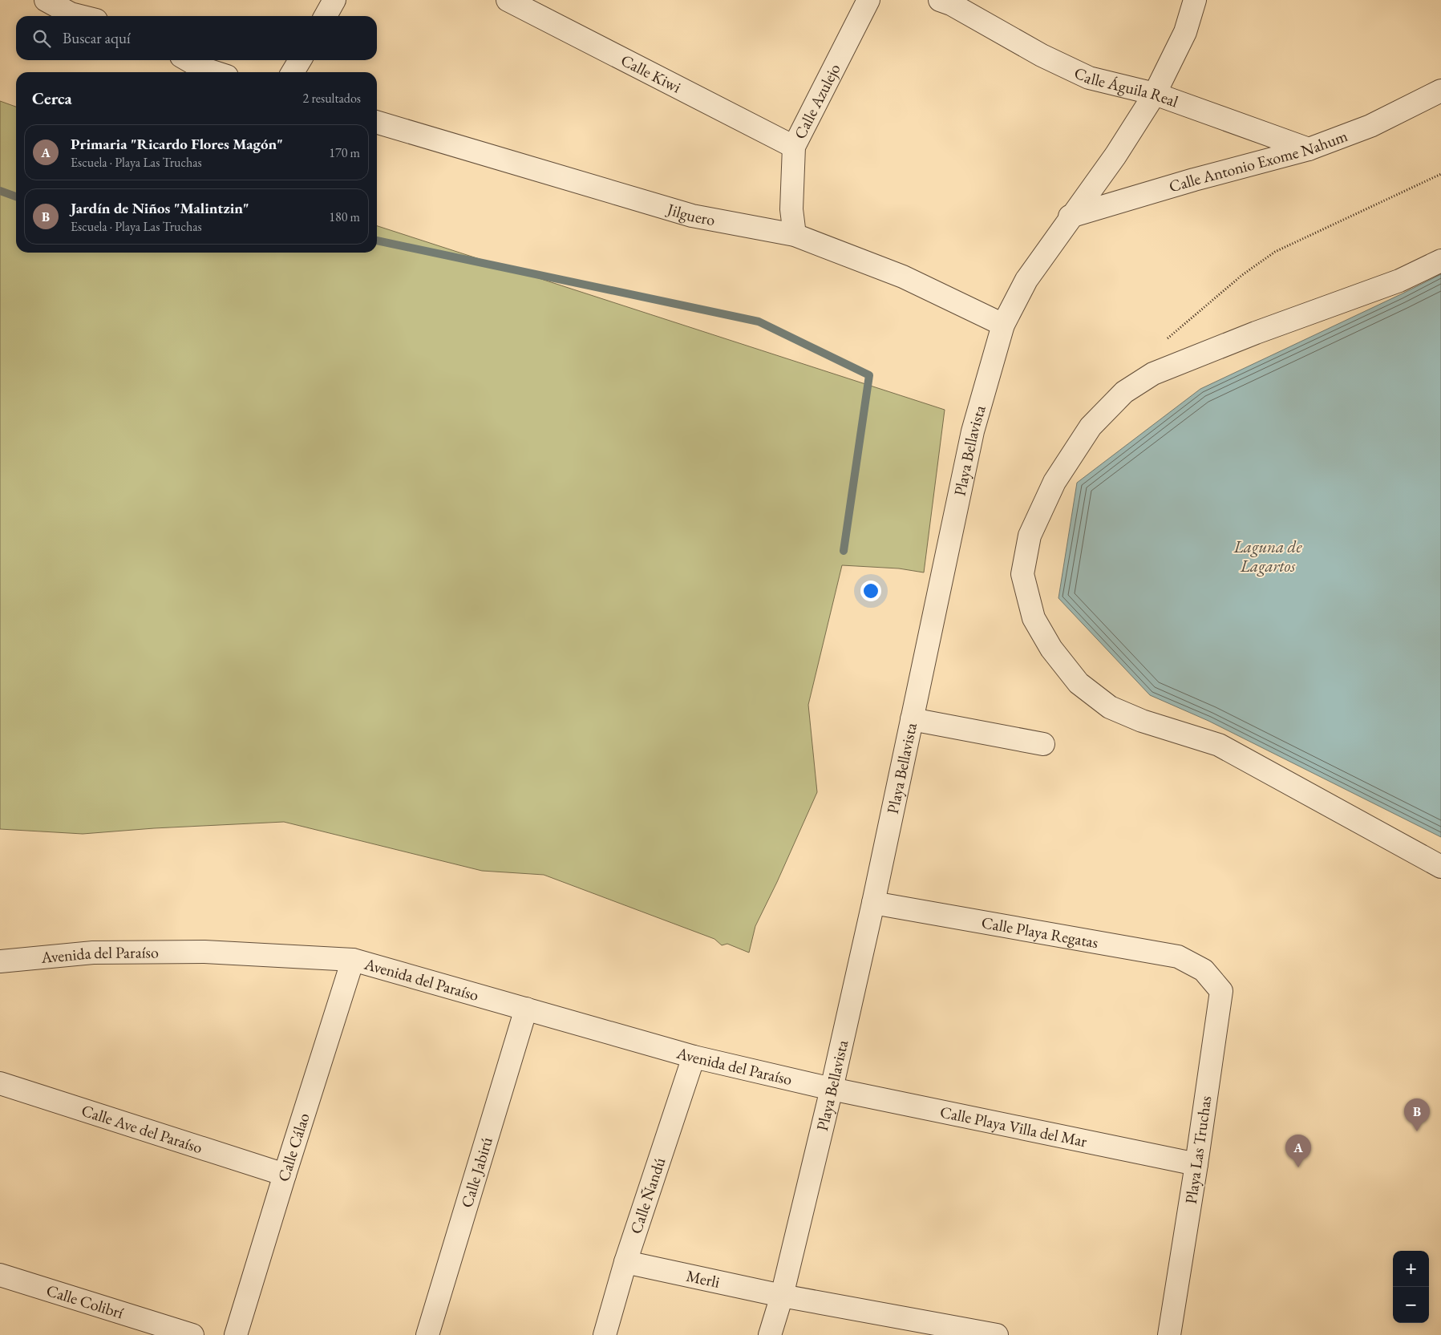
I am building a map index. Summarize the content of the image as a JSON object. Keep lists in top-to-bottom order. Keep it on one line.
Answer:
{"streets":{"street":["Calle Kiwi","Calle Águila Real","Calle Azulejo","Calle Antonio Exome Nahum","Jilguero","Playa Bellavista","Calle Playa Regatas","Avenida del Paraíso","Calle Playa Villa del Mar","Calle Ave del Paraíso","Calle Cálao","Playa Las Truchas","Calle Jabirú","Calle Ñandú","Merli","Calle Colibrí"]},"crossings":[["Calle Kiwi","Calle Azulejo"],["Calle Águila Real","Calle Antonio Exome Nahum"],["Calle Águila Real","Playa Bellavista"],["Calle Azulejo","Jilguero"],["Calle Antonio Exome Nahum","Playa Bellavista"],["Jilguero","Playa Bellavista"],["Playa Bellavista","Calle Playa Regatas"],["Playa Bellavista","Avenida del Paraíso"],["Playa Bellavista","Calle Playa Villa del Mar"],["Playa Bellavista","Merli"],["Calle Playa Regatas","Playa Las Truchas"],["Avenida del Paraíso","Calle Playa Villa del Mar"],["Avenida del Paraíso","Calle Cálao"],["Avenida del Paraíso","Calle Jabirú"],["Avenida del Paraíso","Calle Ñandú"],["Calle Playa Villa del Mar","Playa Las Truchas"],["Calle Ave del Paraíso","Calle Cálao"],["Calle Ñandú","Merli"]],"water":["Laguna de Lagartos"],"page":{"search":"Buscar aquí","heading":["Cerca","2 resultados"],"list":[{"mark":"A","name":"Primaria \"Ricardo Flores Magón\"","note":"Escuela · Playa Las Truchas","value":"170 m"},{"mark":"B","name":"Jardín de Niños \"Malintzin\"","note":"Escuela · Playa Las Truchas","value":"180 m"}],"pins":["B","A"],"map_buttons":["+","−"]}}
